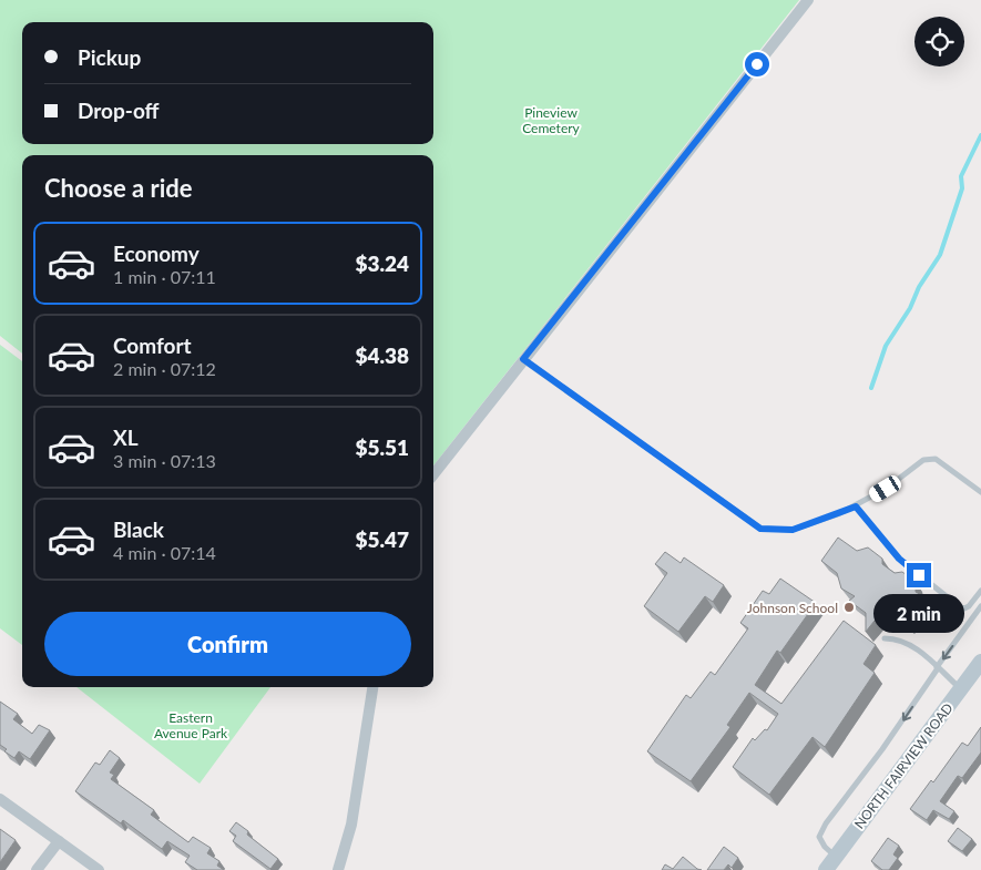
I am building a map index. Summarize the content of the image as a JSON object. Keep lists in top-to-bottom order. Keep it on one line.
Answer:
{"streets":{"main road":["NORTH FAIRVIEW ROAD"]},"parks":["Pineview Cemetery","Eastern Avenue Park"],"places":["Johnson School"],"page":{"banner":["Pickup","Drop-off"],"heading":"Choose a ride","list":[{"name":"Economy","note":"1 min · 07:11","value":"$3.24"},{"name":"Comfort","note":"2 min · 07:12","value":"$4.38"},{"name":"XL","note":"3 min · 07:13","value":"$5.51"},{"name":"Black","note":"4 min · 07:14","value":"$5.47"}],"bubble":"2 min","buttons":"Confirm"}}
